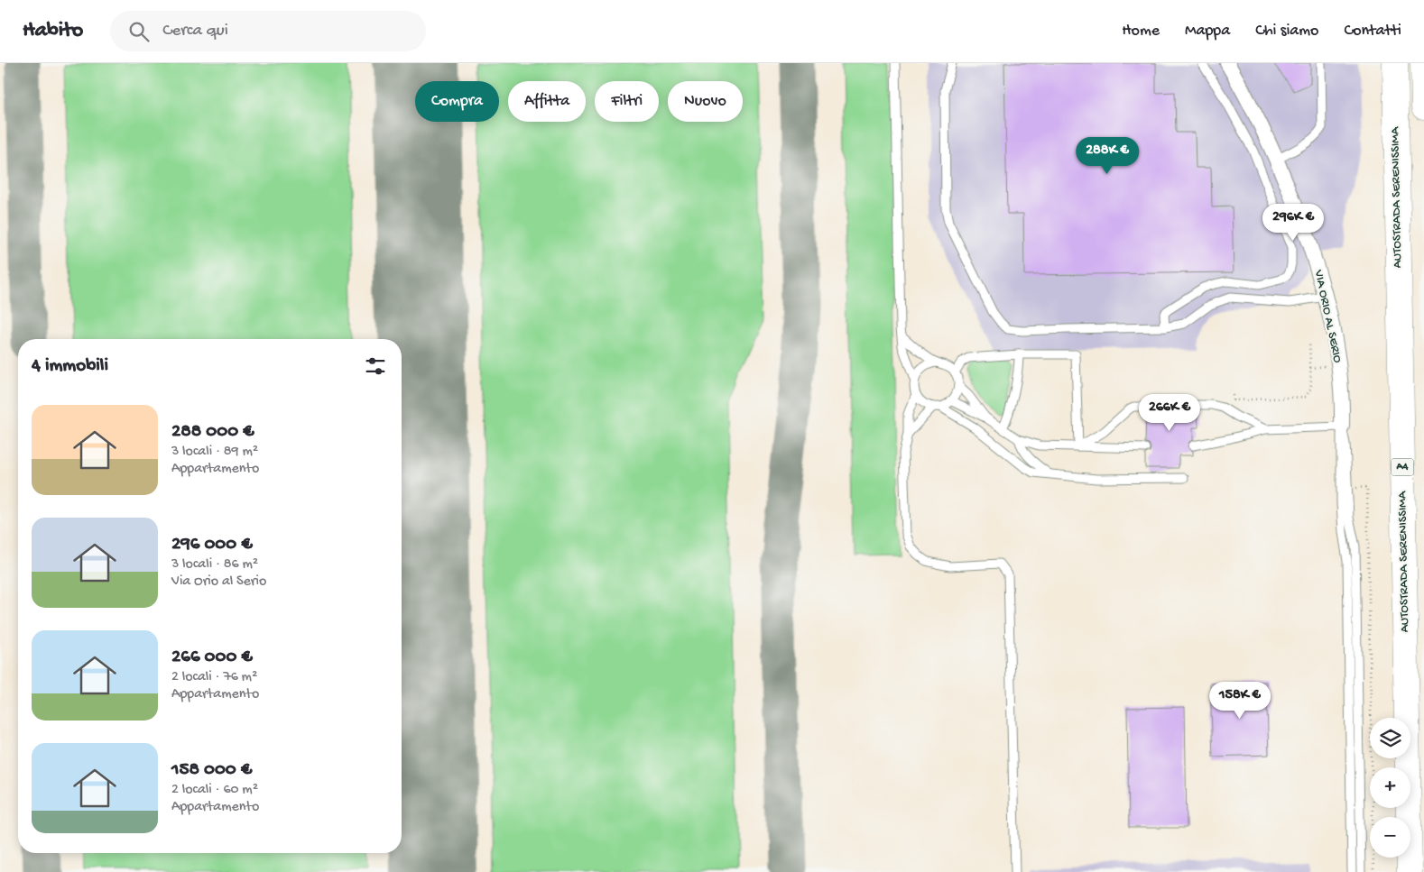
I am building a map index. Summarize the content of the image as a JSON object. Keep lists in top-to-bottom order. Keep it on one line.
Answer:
{"streets":{"highway":["AUTOSTRADA SERENISSIMA","A4"],"street":["VIA ORIO AL SERIO"]},"page":{"header":"Habito","search":"Cerca qui","nav":["Home","Mappa","Chi siamo","Contatti"],"chip":["Compra","Affitta","Filtri","Nuovo"],"price":["288K €","296K €","266K €","158K €"],"heading":"4 immobili","list":[{"name":"288 000 €","note":"3 locali · 89 m² · Appartamento"},{"name":"296 000 €","note":"3 locali · 86 m² · Via Orio al Serio"},{"name":"266 000 €","note":"2 locali · 76 m² · Appartamento"},{"name":"158 000 €","note":"2 locali · 60 m² · Appartamento"}],"map_buttons":["+","−"]}}
